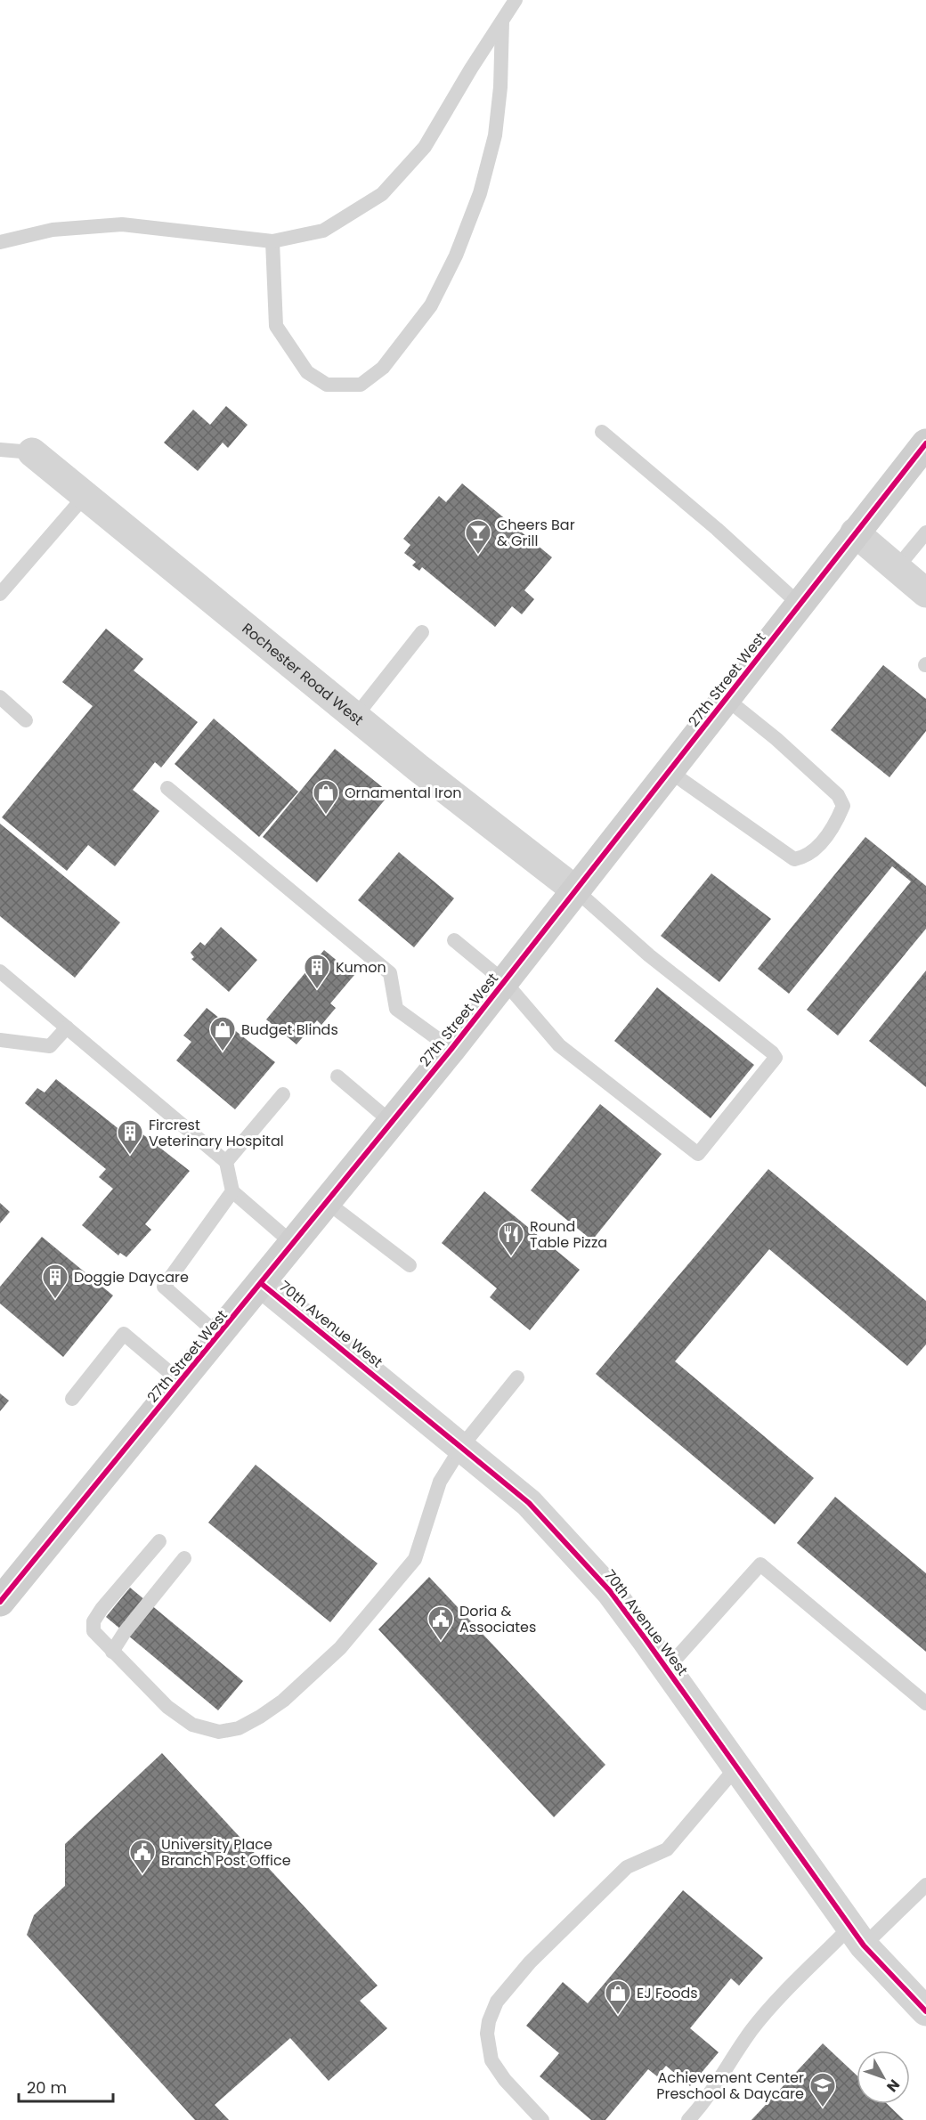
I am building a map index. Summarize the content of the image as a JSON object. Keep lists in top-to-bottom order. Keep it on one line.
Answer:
{"streets":{"main road":["27th Street West"],"street":["Rochester Road West","70th Avenue West"]},"crossings":[["Rochester Road West","27th Street West"],["27th Street West","70th Avenue West"]],"places":{"bar":["Cheers Bar & Grill"],"shop":["Ornamental Iron","Budget Blinds","EJ Foods"],"building":["Kumon","Fircrest Veterinary Hospital","Doggie Daycare"],"restaurant":["Round Table Pizza"],"public building":["Doria & Associates","University Place Branch Post Office"],"school or university":["Achievement Center Preschool & Daycare"]},"scale_bar":"20 m","north":"bottom right"}
